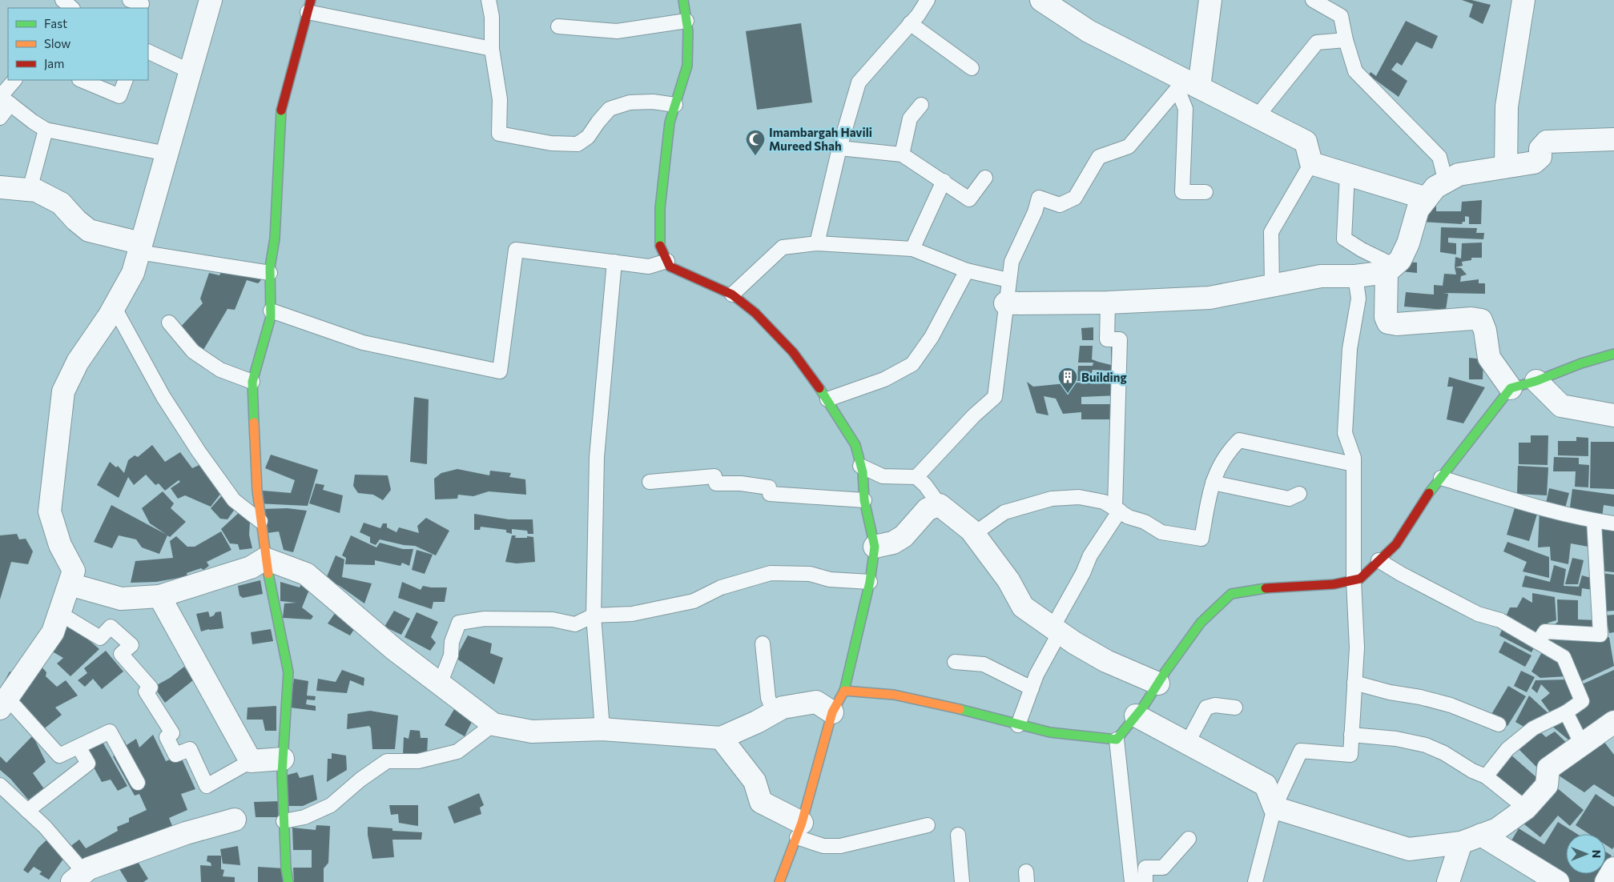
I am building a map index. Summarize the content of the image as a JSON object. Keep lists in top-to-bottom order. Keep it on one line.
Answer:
{"places":{"mosque":["Imambargah Havili Mureed Shah"],"building":["Building"]},"legend":["Fast","Slow","Jam"],"north":"right"}
